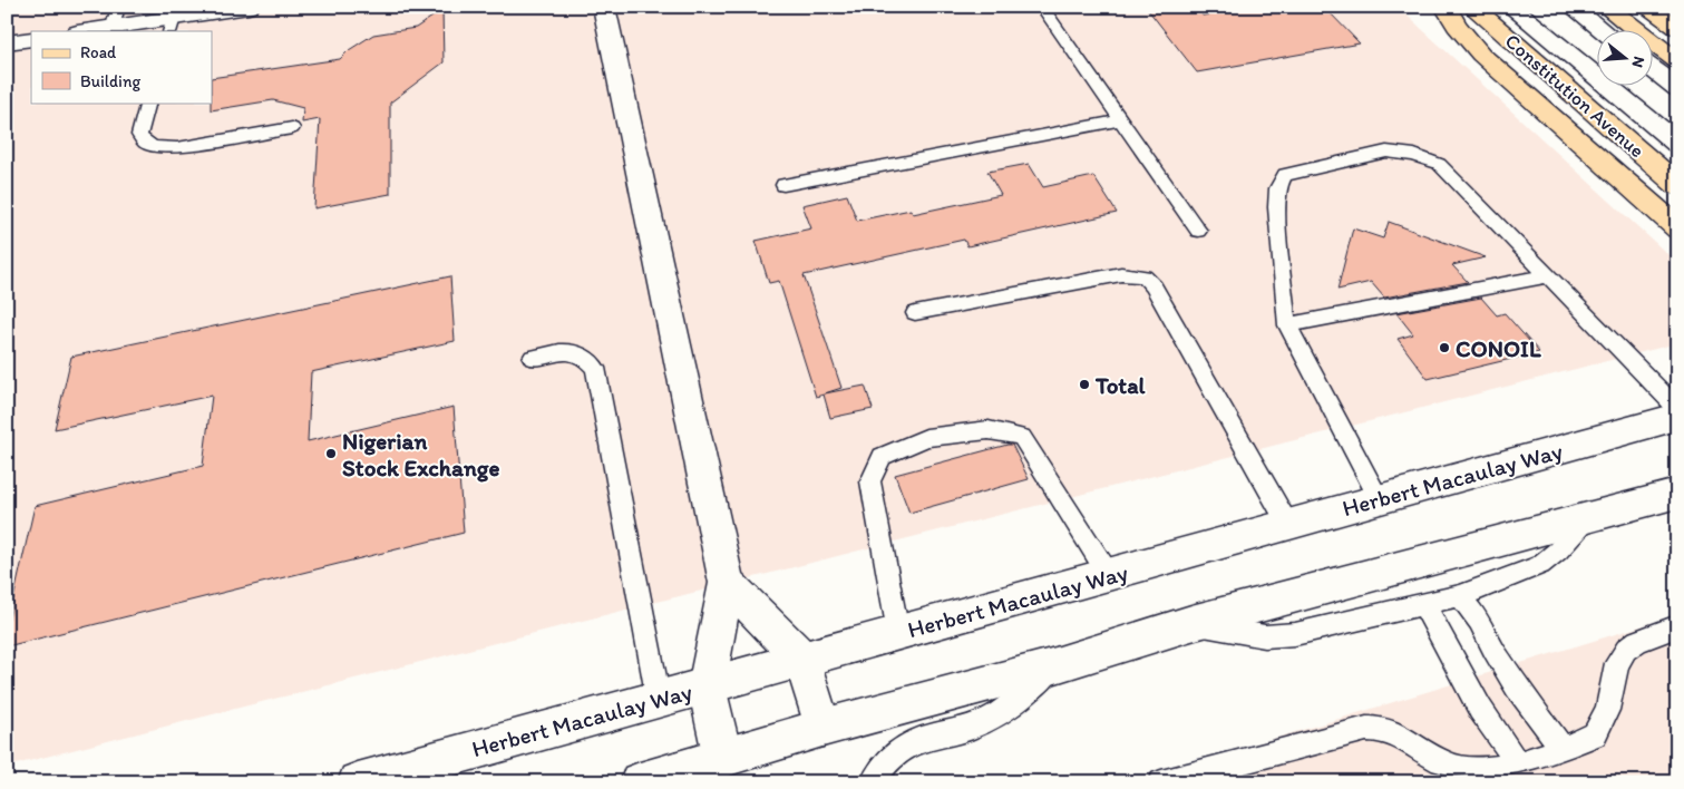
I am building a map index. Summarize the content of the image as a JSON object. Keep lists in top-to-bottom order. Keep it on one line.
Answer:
{"streets":{"main road":["Constitution Avenue","Herbert Macaulay Way"]},"places":["CONOIL","Total","Nigerian Stock Exchange"],"legend":["Road","Building"],"north":"right"}
